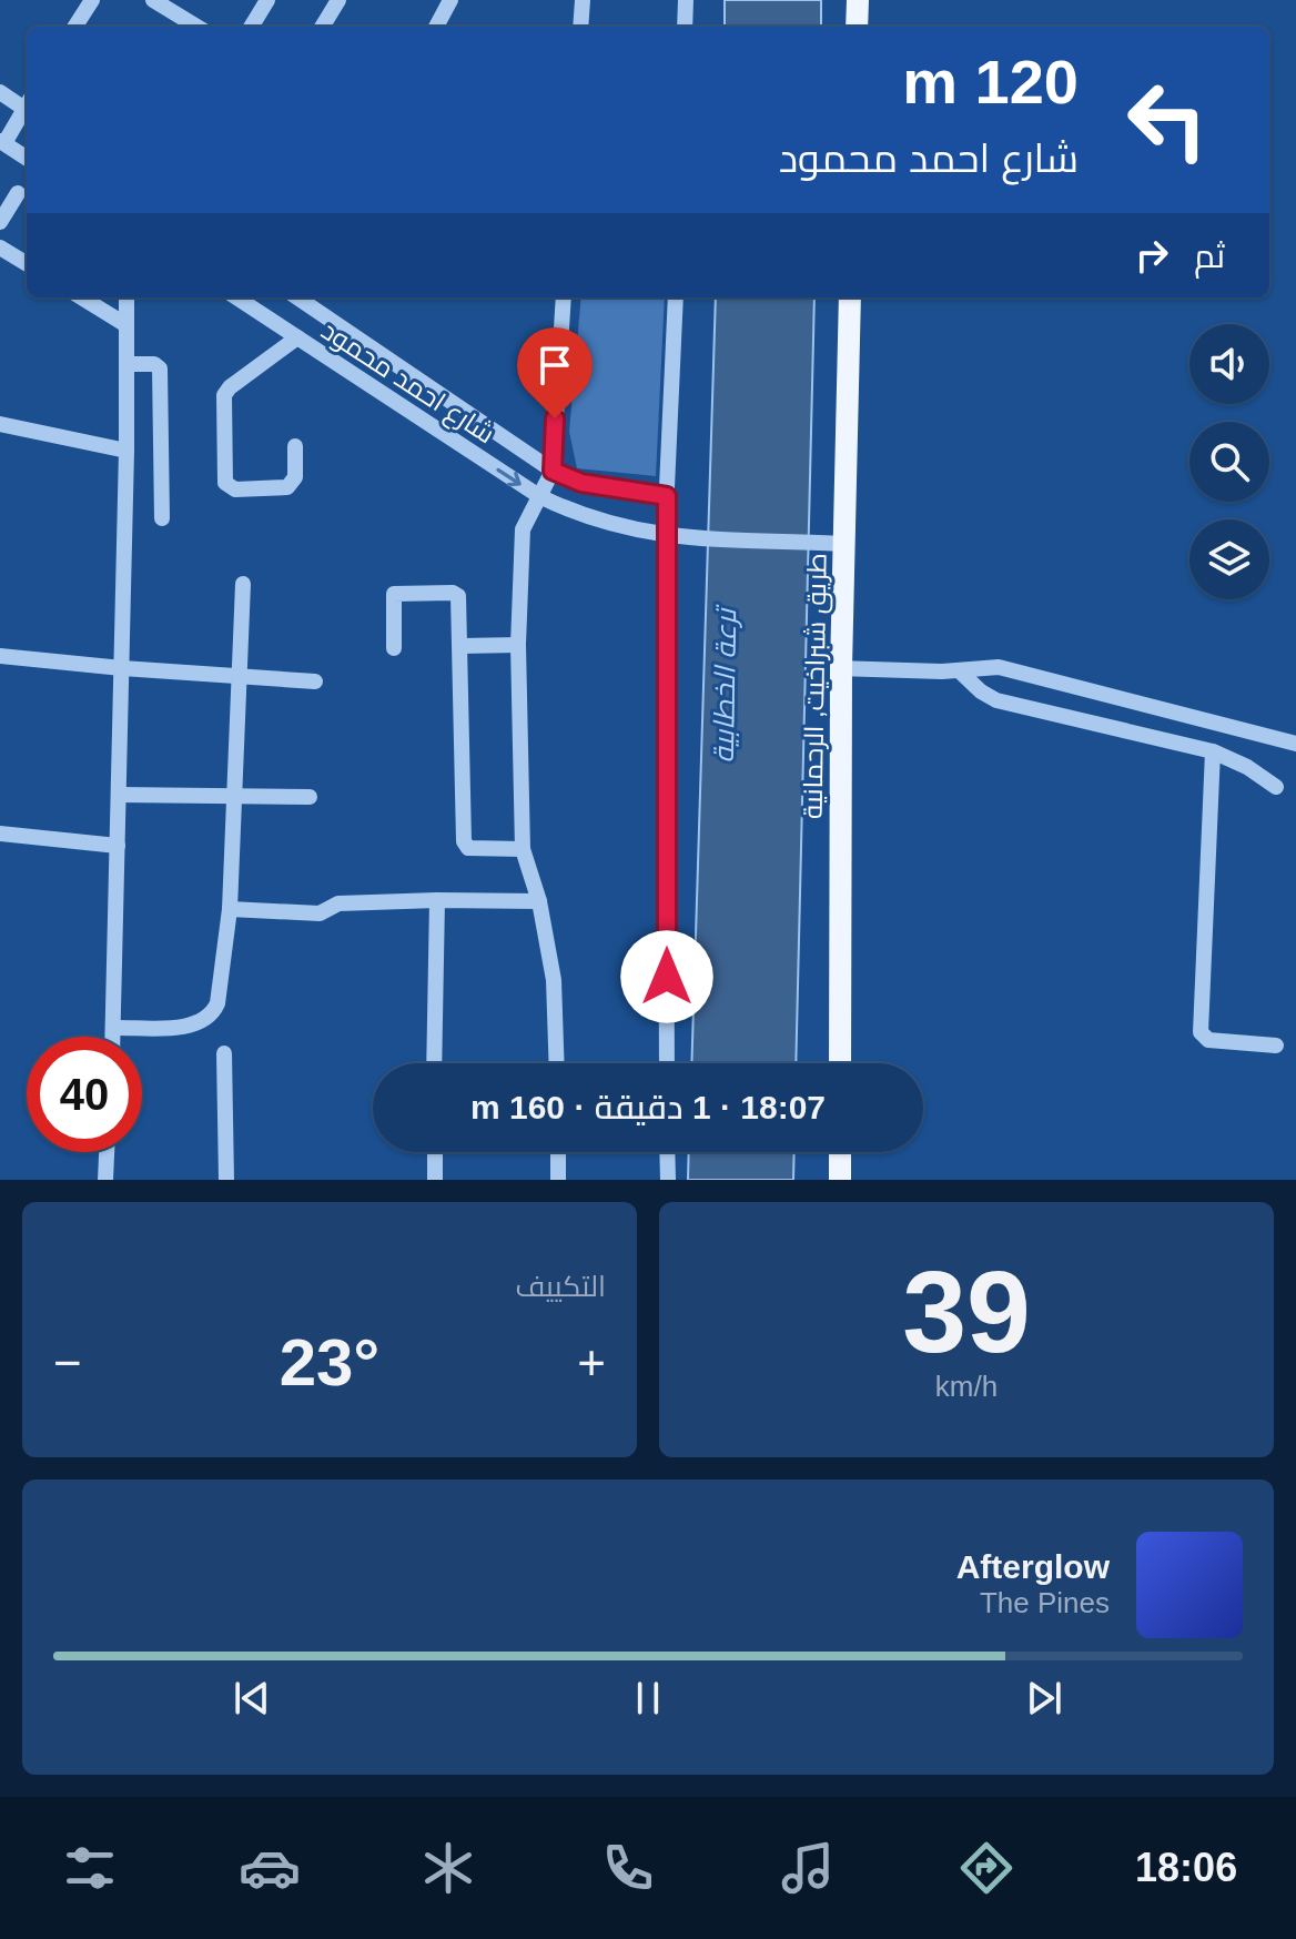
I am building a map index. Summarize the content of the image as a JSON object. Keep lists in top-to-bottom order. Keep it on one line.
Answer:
{"streets":{"main road":["طريق شبراخيت, الرحمانية"],"street":["شارع احمد محمود"]},"crossings":[["شارع احمد محمود","طريق شبراخيت, الرحمانية"]],"water":["ترعة الخطابية"],"page":{"turn":["120 m","شارع احمد محمود"],"then":"ثم","limit":"40","trip":"18:07 · 1 دقيقة · 160 m","tile":[["39","km/h"],"التكييف"],"heat":["−","23°","+"],"song":["Afterglow","The Pines"],"tabs":"18:06"}}
